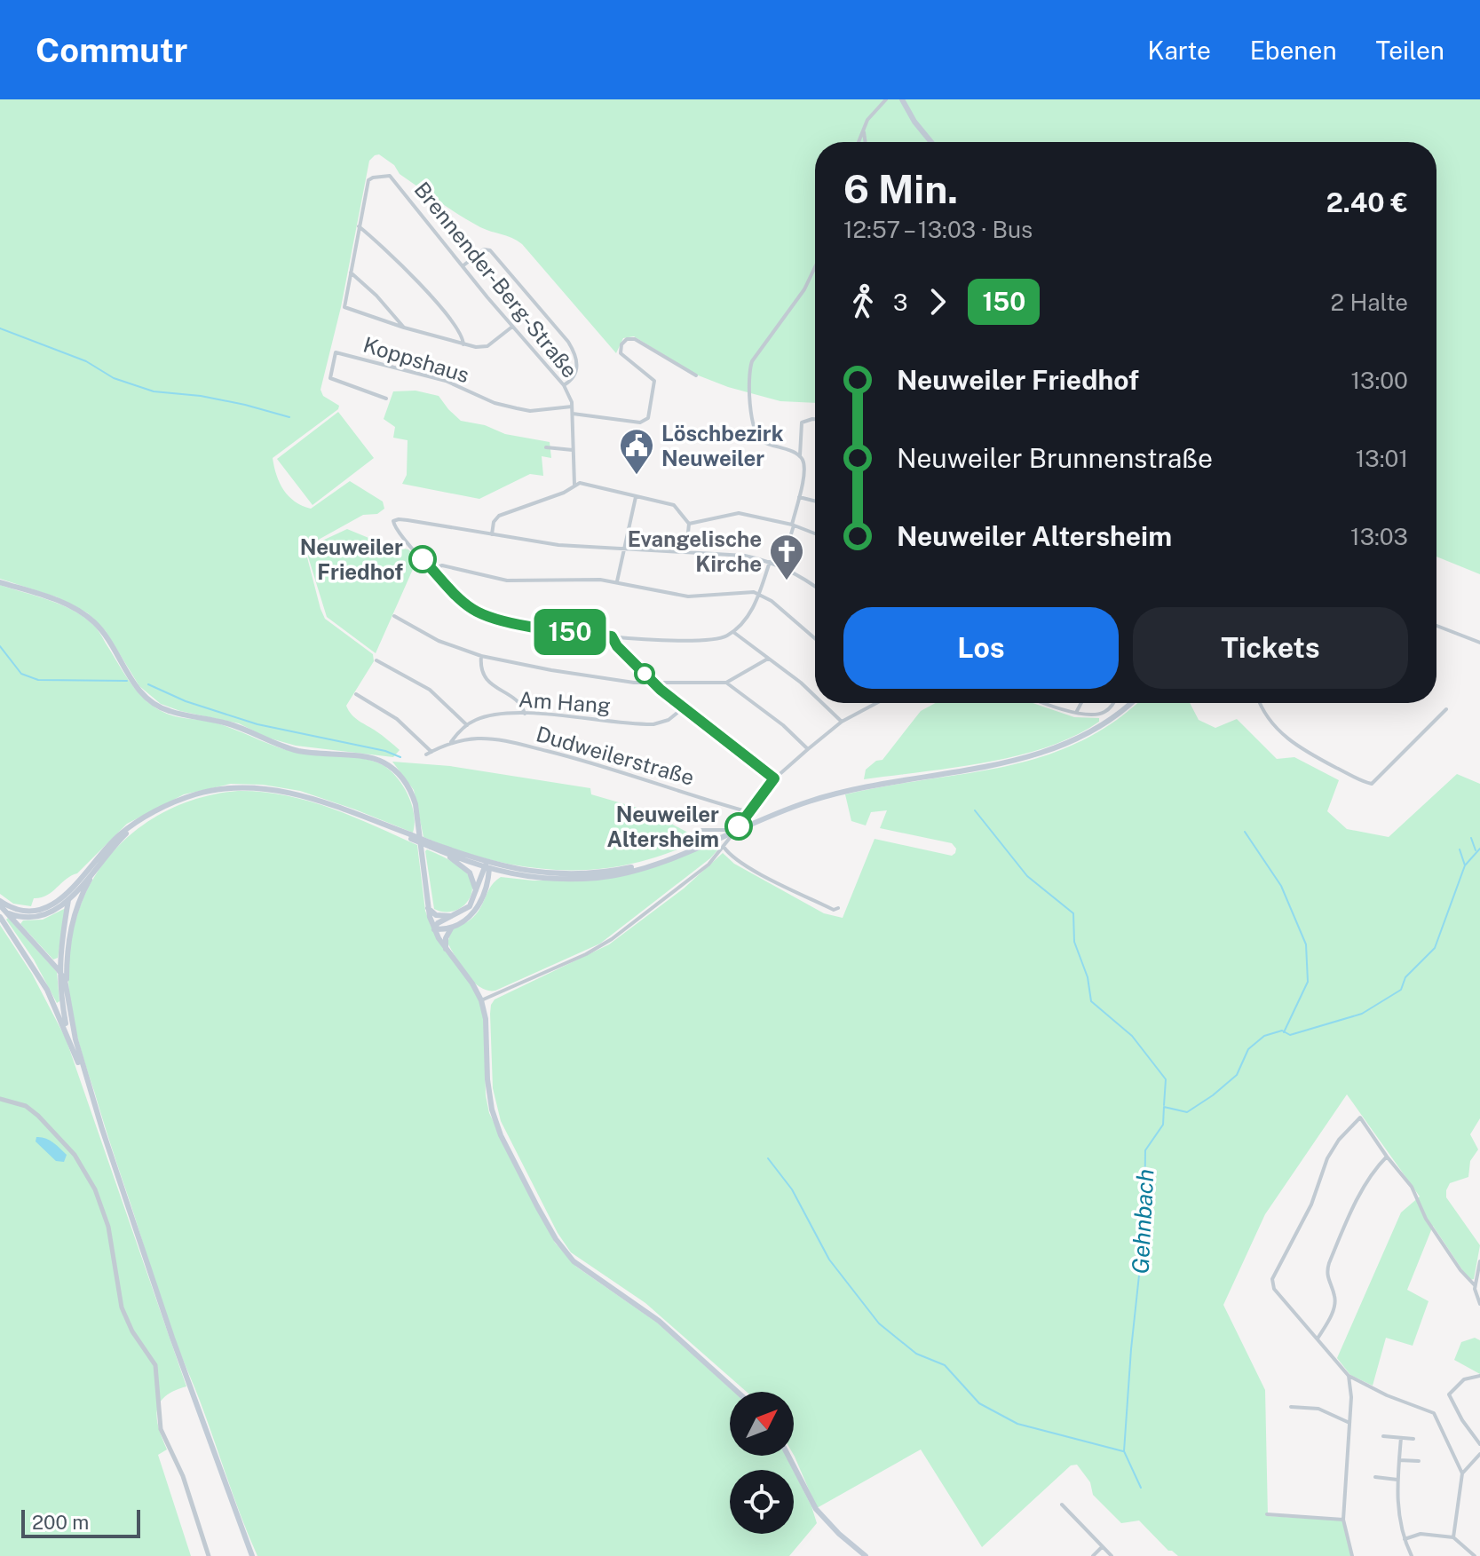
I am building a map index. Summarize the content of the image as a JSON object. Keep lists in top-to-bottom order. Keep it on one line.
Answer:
{"streets":{"street":["Brennender-Berg-Straße","Koppshaus","Am Hang","Dudweilerstraße"]},"crossings":[["Brennender-Berg-Straße","Koppshaus"]],"water":["Gehnbach"],"places":{"public building":["Löschbezirk Neuweiler"],"other":["Neuweiler Friedhof","Neuweiler Altersheim"],"church":["Evangelische Kirche"]},"lines":["bus line 150"],"scale_bar":"200 m","north":"top right","page":{"header":"Commutr","nav":["Karte","Ebenen","Teilen"],"on_map":"150","heading":["6 Min.","12:57 – 13:03 · Bus","2.40 €"],"legs":["3","150","2 Halte"],"list":[{"name":"Neuweiler Friedhof","value":"13:00"},{"name":"Neuweiler Brunnenstraße","value":"13:01"},{"name":"Neuweiler Altersheim","value":"13:03"}],"buttons":["Los","Tickets"],"scale":"200 m"}}
